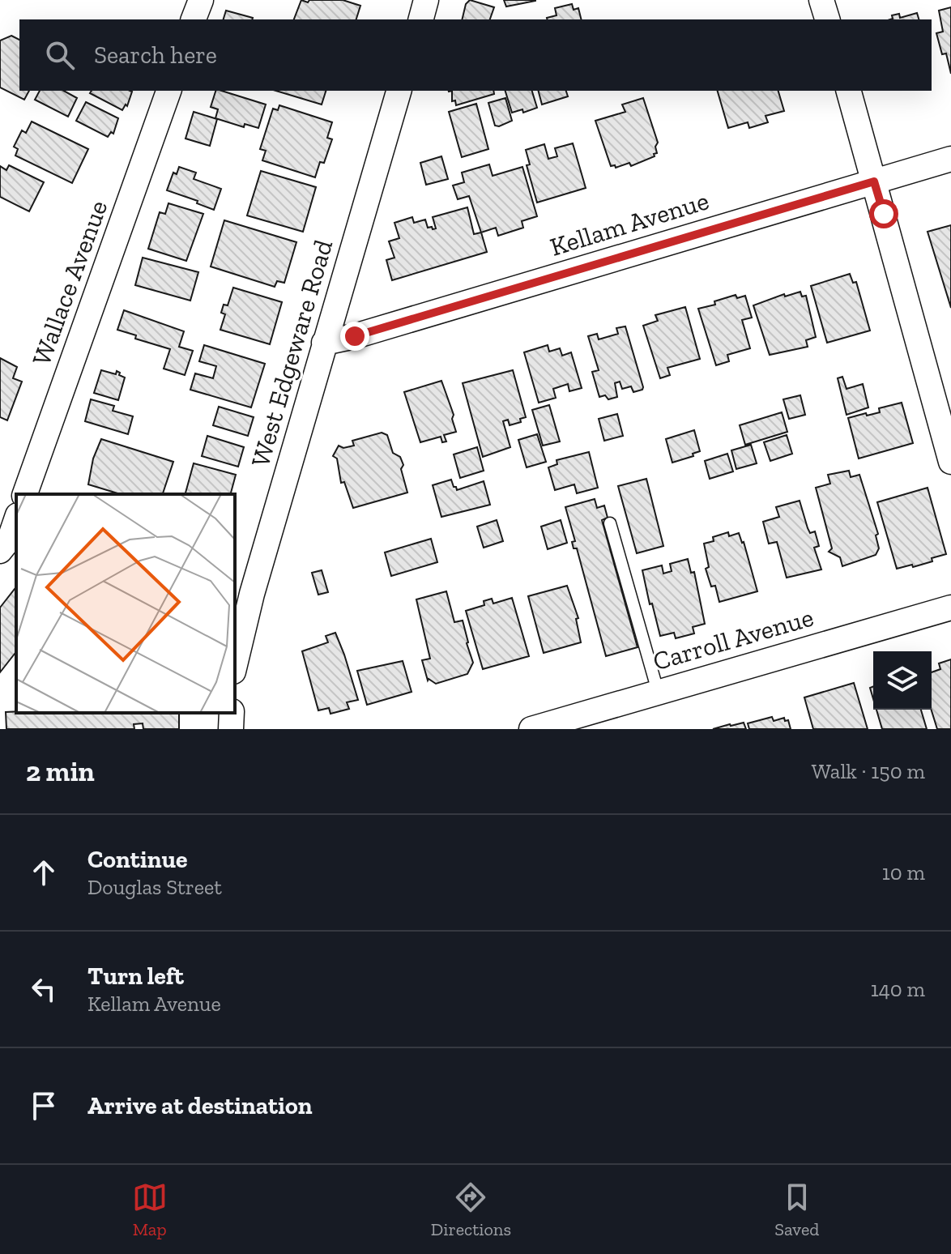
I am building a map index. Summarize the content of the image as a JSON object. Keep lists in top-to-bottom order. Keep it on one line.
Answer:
{"streets":{"street":["Kellam Avenue","Wallace Avenue","West Edgeware Road","Carroll Avenue"]},"crossings":[["Kellam Avenue","West Edgeware Road"]],"page":{"search":"Search here","heading":["2 min","Walk · 150 m"],"list":[["Continue","Douglas Street","10 m"],["Turn left","Kellam Avenue","140 m"],"Arrive at destination"],"nav":["Map","Directions","Saved"]}}
